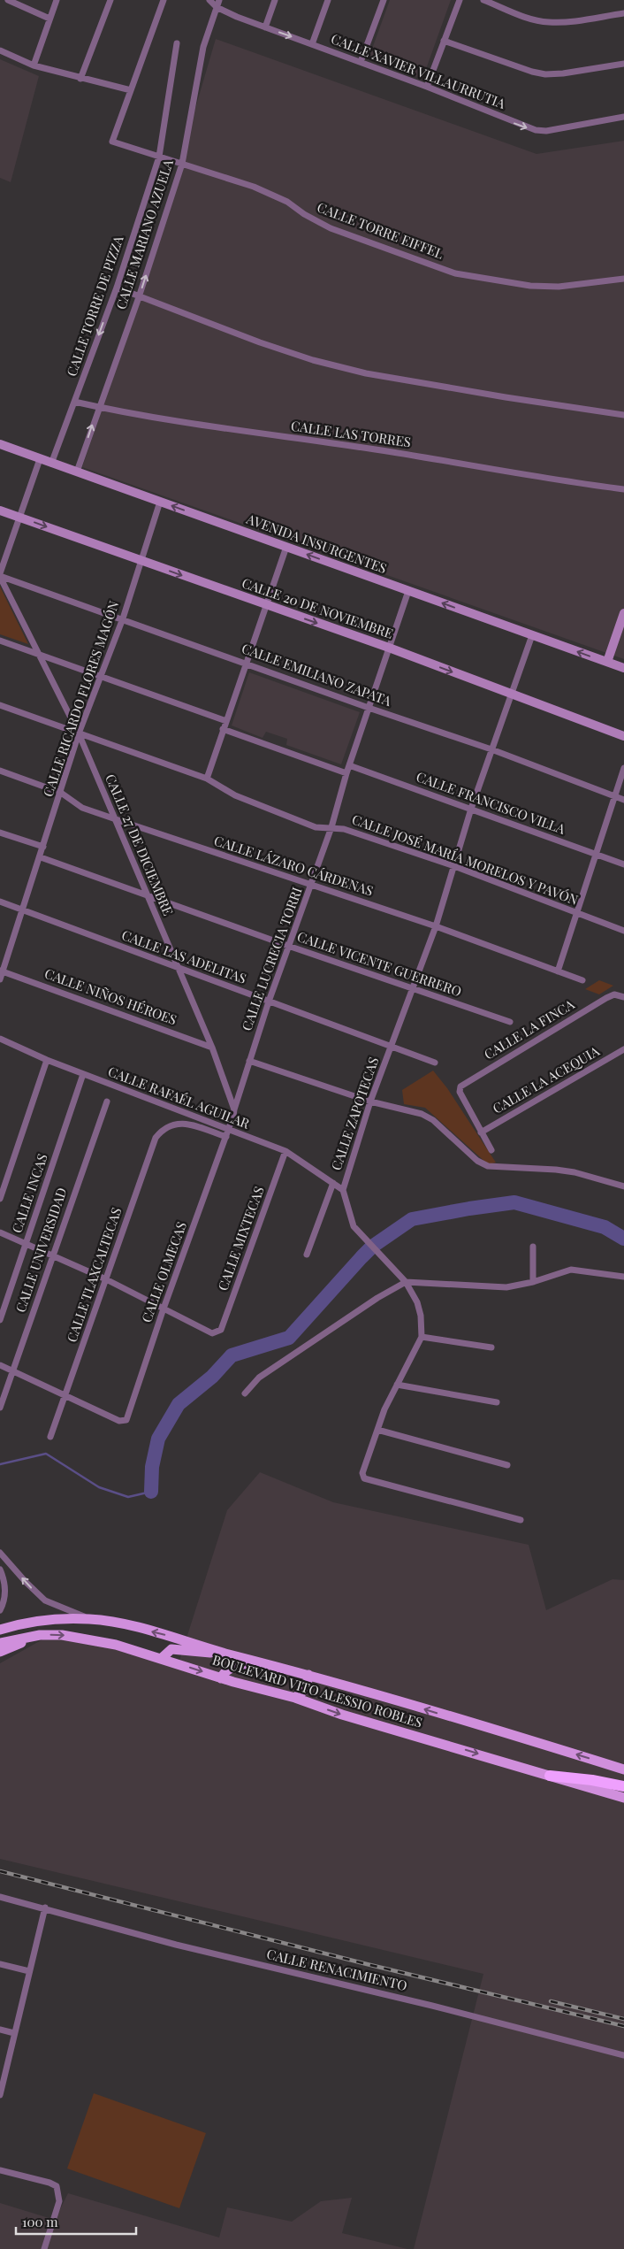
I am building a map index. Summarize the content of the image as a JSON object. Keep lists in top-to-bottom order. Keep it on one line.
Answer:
{"streets":{"main road":["BOULEVARD VITO ALESSIO ROBLES"],"street":["CALLE XAVIER VILLAURRUTIA","CALLE TORRE EIFFEL","CALLE MARIANO AZUELA","CALLE TORRE DE PIZZA","CALLE LAS TORRES","AVENIDA INSURGENTES","CALLE 20 DE NOVIEMBRE","CALLE EMILIANO ZAPATA","CALLE RICARDO FLORES MAGÓN","CALLE FRANCISCO VILLA","CALLE 27 DE DICIEMBRE","CALLE JOSÉ MARÍA MORELOS Y PAVÓN","CALLE LÁZARO CÁRDENAS","CALLE LAS ADELITAS","CALLE LUCRECIA TORRI","CALLE VICENTE GUERRERO","CALLE NIÑOS HÉROES","CALLE LA FINCA","CALLE LA ACEQUIA","CALLE RAFAÉL AGUILAR","CALLE ZAPOTECAS","CALLE INCAS","CALLE MIXTECAS","CALLE UNIVERSIDAD","CALLE OLMECAS","CALLE TLAXCALTECAS","CALLE RENACIMIENTO"]},"crossings":[["CALLE XAVIER VILLAURRUTIA","CALLE MARIANO AZUELA"],["CALLE TORRE EIFFEL","CALLE MARIANO AZUELA"],["CALLE TORRE EIFFEL","CALLE TORRE DE PIZZA"],["CALLE MARIANO AZUELA","CALLE LAS TORRES"],["CALLE MARIANO AZUELA","AVENIDA INSURGENTES"],["CALLE TORRE DE PIZZA","CALLE LAS TORRES"],["CALLE TORRE DE PIZZA","AVENIDA INSURGENTES"],["AVENIDA INSURGENTES","CALLE RICARDO FLORES MAGÓN"],["AVENIDA INSURGENTES","CALLE LUCRECIA TORRI"],["AVENIDA INSURGENTES","CALLE ZAPOTECAS"],["CALLE 20 DE NOVIEMBRE","CALLE RICARDO FLORES MAGÓN"],["CALLE 20 DE NOVIEMBRE","CALLE LUCRECIA TORRI"],["CALLE 20 DE NOVIEMBRE","CALLE ZAPOTECAS"],["CALLE EMILIANO ZAPATA","CALLE RICARDO FLORES MAGÓN"],["CALLE EMILIANO ZAPATA","CALLE 27 DE DICIEMBRE"],["CALLE EMILIANO ZAPATA","CALLE LUCRECIA TORRI"],["CALLE EMILIANO ZAPATA","CALLE ZAPOTECAS"],["CALLE RICARDO FLORES MAGÓN","CALLE 27 DE DICIEMBRE"],["CALLE RICARDO FLORES MAGÓN","CALLE JOSÉ MARÍA MORELOS Y PAVÓN"],["CALLE RICARDO FLORES MAGÓN","CALLE LÁZARO CÁRDENAS"],["CALLE RICARDO FLORES MAGÓN","CALLE LAS ADELITAS"],["CALLE RICARDO FLORES MAGÓN","CALLE VICENTE GUERRERO"],["CALLE RICARDO FLORES MAGÓN","CALLE NIÑOS HÉROES"],["CALLE FRANCISCO VILLA","CALLE LUCRECIA TORRI"],["CALLE FRANCISCO VILLA","CALLE ZAPOTECAS"],["CALLE 27 DE DICIEMBRE","CALLE JOSÉ MARÍA MORELOS Y PAVÓN"],["CALLE 27 DE DICIEMBRE","CALLE LÁZARO CÁRDENAS"],["CALLE 27 DE DICIEMBRE","CALLE LAS ADELITAS"],["CALLE 27 DE DICIEMBRE","CALLE LUCRECIA TORRI"],["CALLE 27 DE DICIEMBRE","CALLE VICENTE GUERRERO"],["CALLE 27 DE DICIEMBRE","CALLE NIÑOS HÉROES"],["CALLE JOSÉ MARÍA MORELOS Y PAVÓN","CALLE LUCRECIA TORRI"],["CALLE JOSÉ MARÍA MORELOS Y PAVÓN","CALLE ZAPOTECAS"],["CALLE LÁZARO CÁRDENAS","CALLE LUCRECIA TORRI"],["CALLE LÁZARO CÁRDENAS","CALLE ZAPOTECAS"],["CALLE LAS ADELITAS","CALLE LUCRECIA TORRI"],["CALLE LAS ADELITAS","CALLE ZAPOTECAS"],["CALLE LUCRECIA TORRI","CALLE VICENTE GUERRERO"],["CALLE VICENTE GUERRERO","CALLE ZAPOTECAS"],["CALLE LA FINCA","CALLE LA ACEQUIA"],["CALLE RAFAÉL AGUILAR","CALLE ZAPOTECAS"],["CALLE RAFAÉL AGUILAR","CALLE INCAS"],["CALLE RAFAÉL AGUILAR","CALLE MIXTECAS"],["CALLE RAFAÉL AGUILAR","CALLE OLMECAS"],["CALLE MIXTECAS","CALLE OLMECAS"],["CALLE OLMECAS","CALLE TLAXCALTECAS"]],"one_way":["CALLE MARIANO AZUELA","AVENIDA INSURGENTES","CALLE 20 DE NOVIEMBRE"],"scale_bar":"100 m"}
